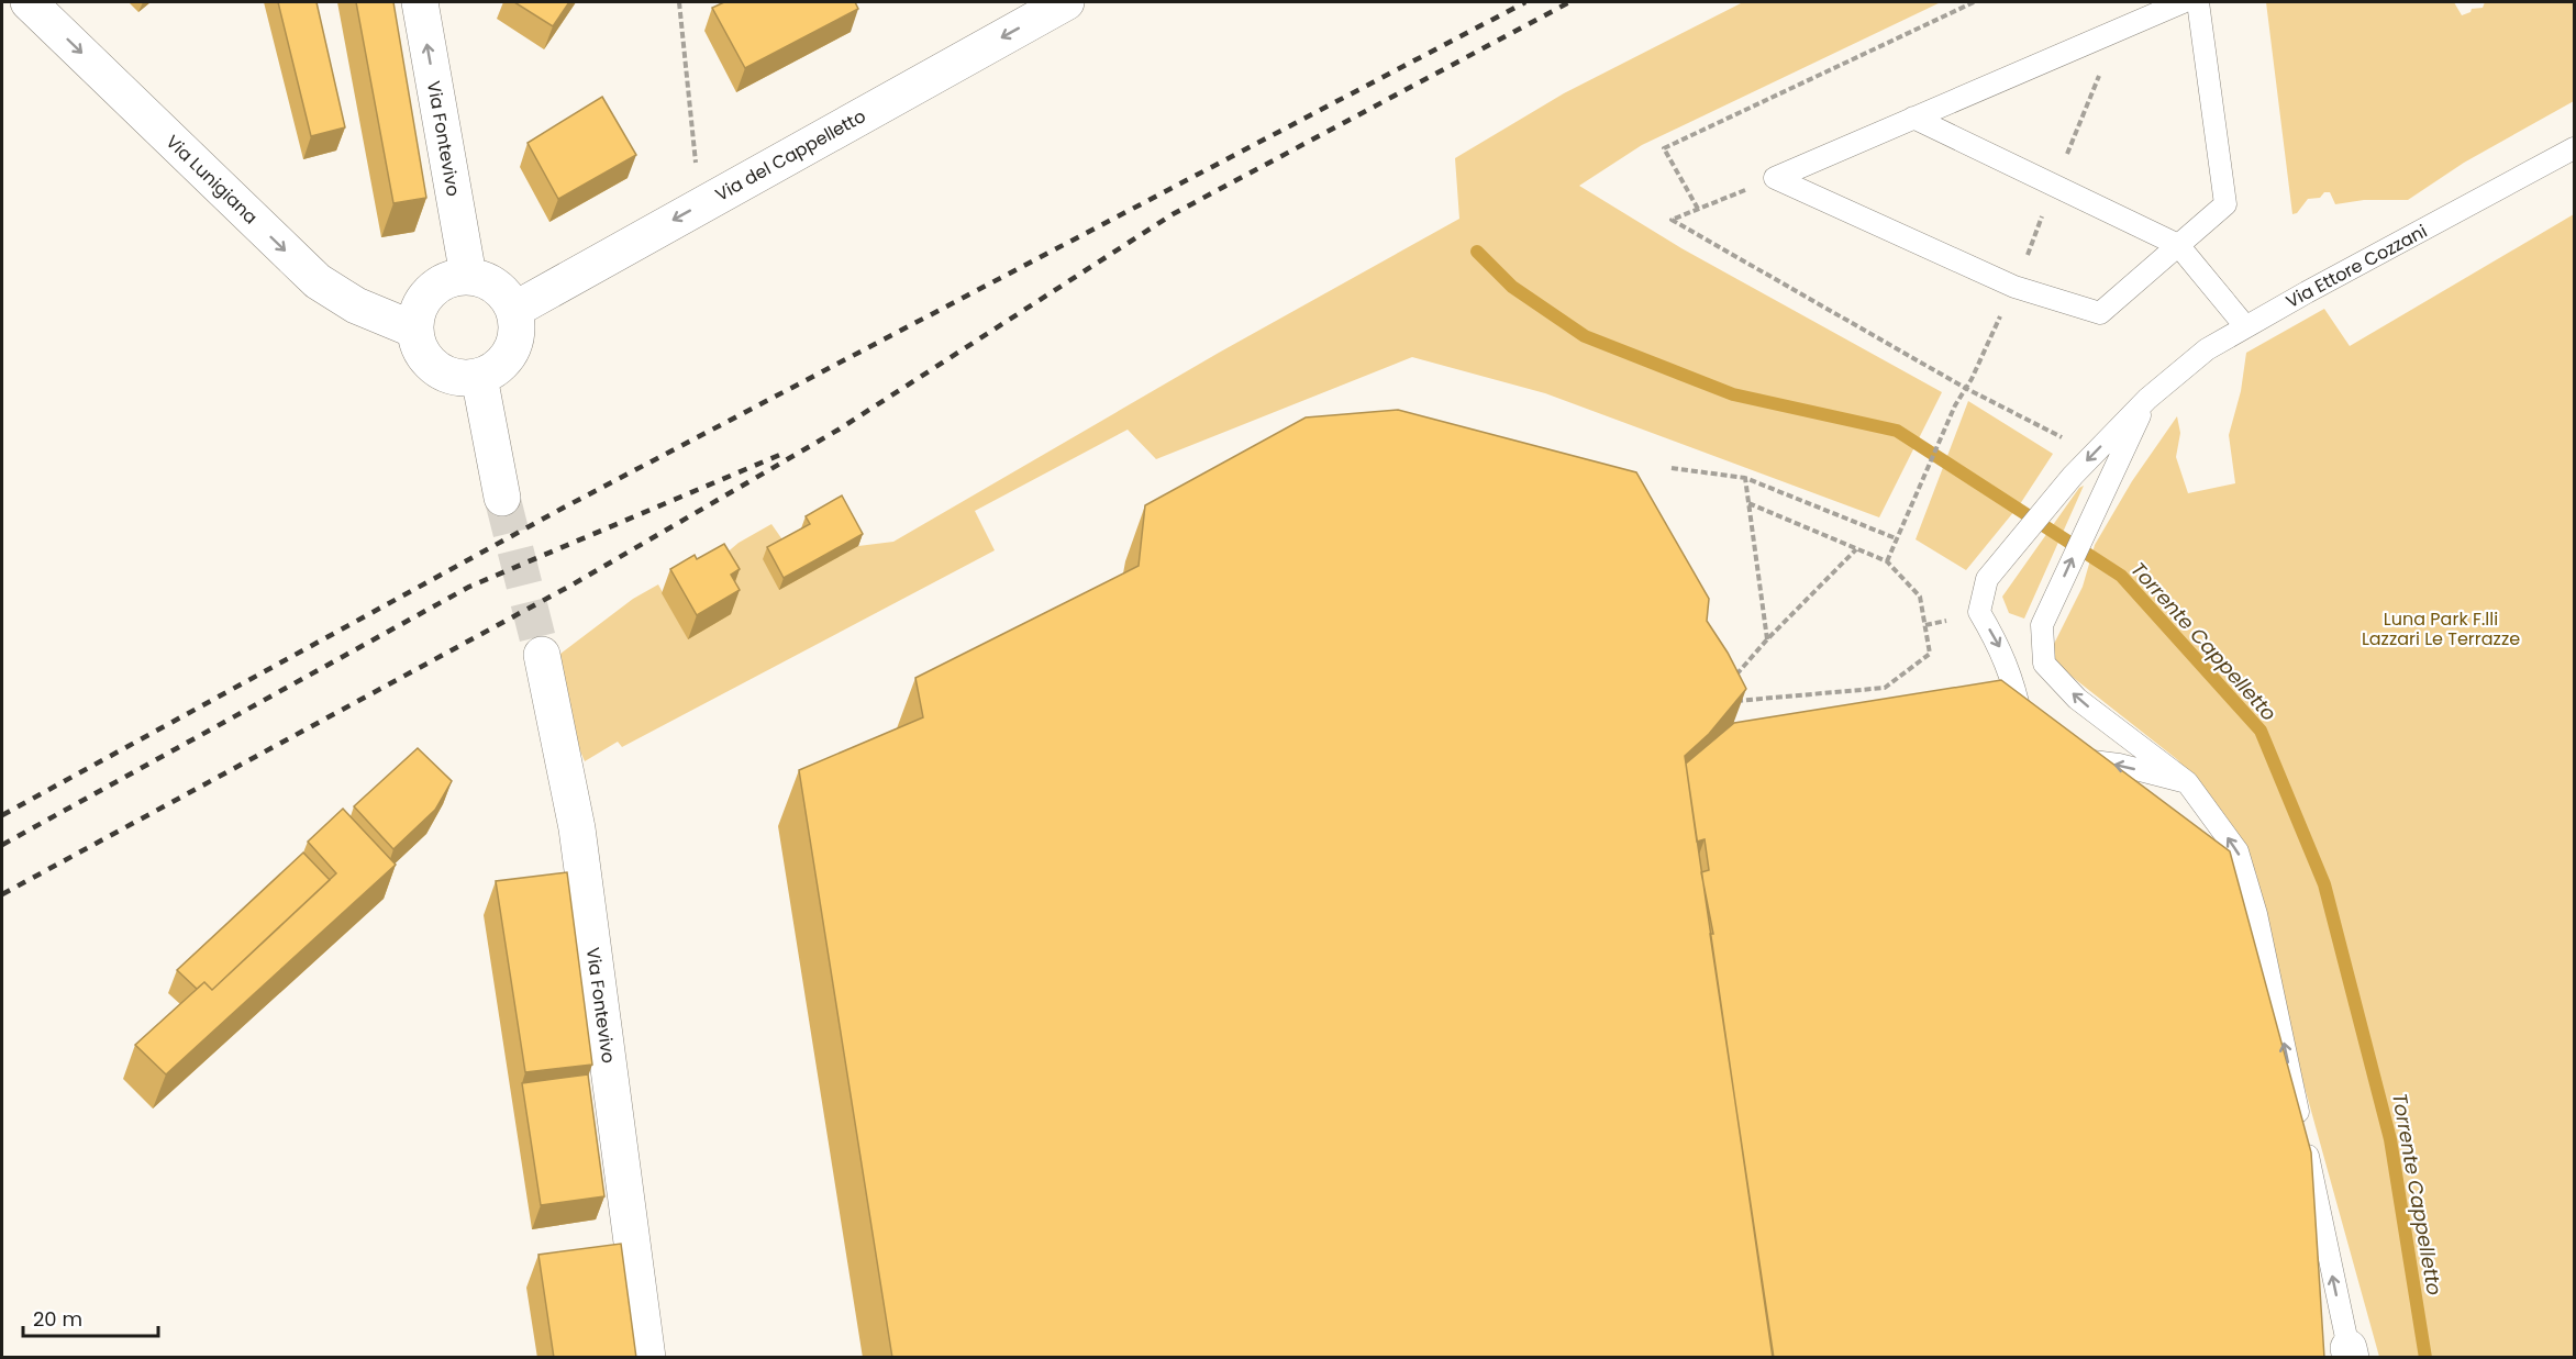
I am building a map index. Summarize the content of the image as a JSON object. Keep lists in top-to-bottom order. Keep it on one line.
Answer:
{"streets":{"street":["Via Fontevivo","Via del Cappelletto","Via Lunigiana"],"lane":["Via Ettore Cozzani"]},"crossings":[["Via Fontevivo","Via del Cappelletto"],["Via Fontevivo","Via Lunigiana"],["Via del Cappelletto","Via Lunigiana"]],"one_way":["Via del Cappelletto","Via Lunigiana","Via Ettore Cozzani"],"water":["Torrente Cappelletto"],"parks":["Luna Park F.lli Lazzari Le Terrazze"],"scale_bar":"20 m"}
